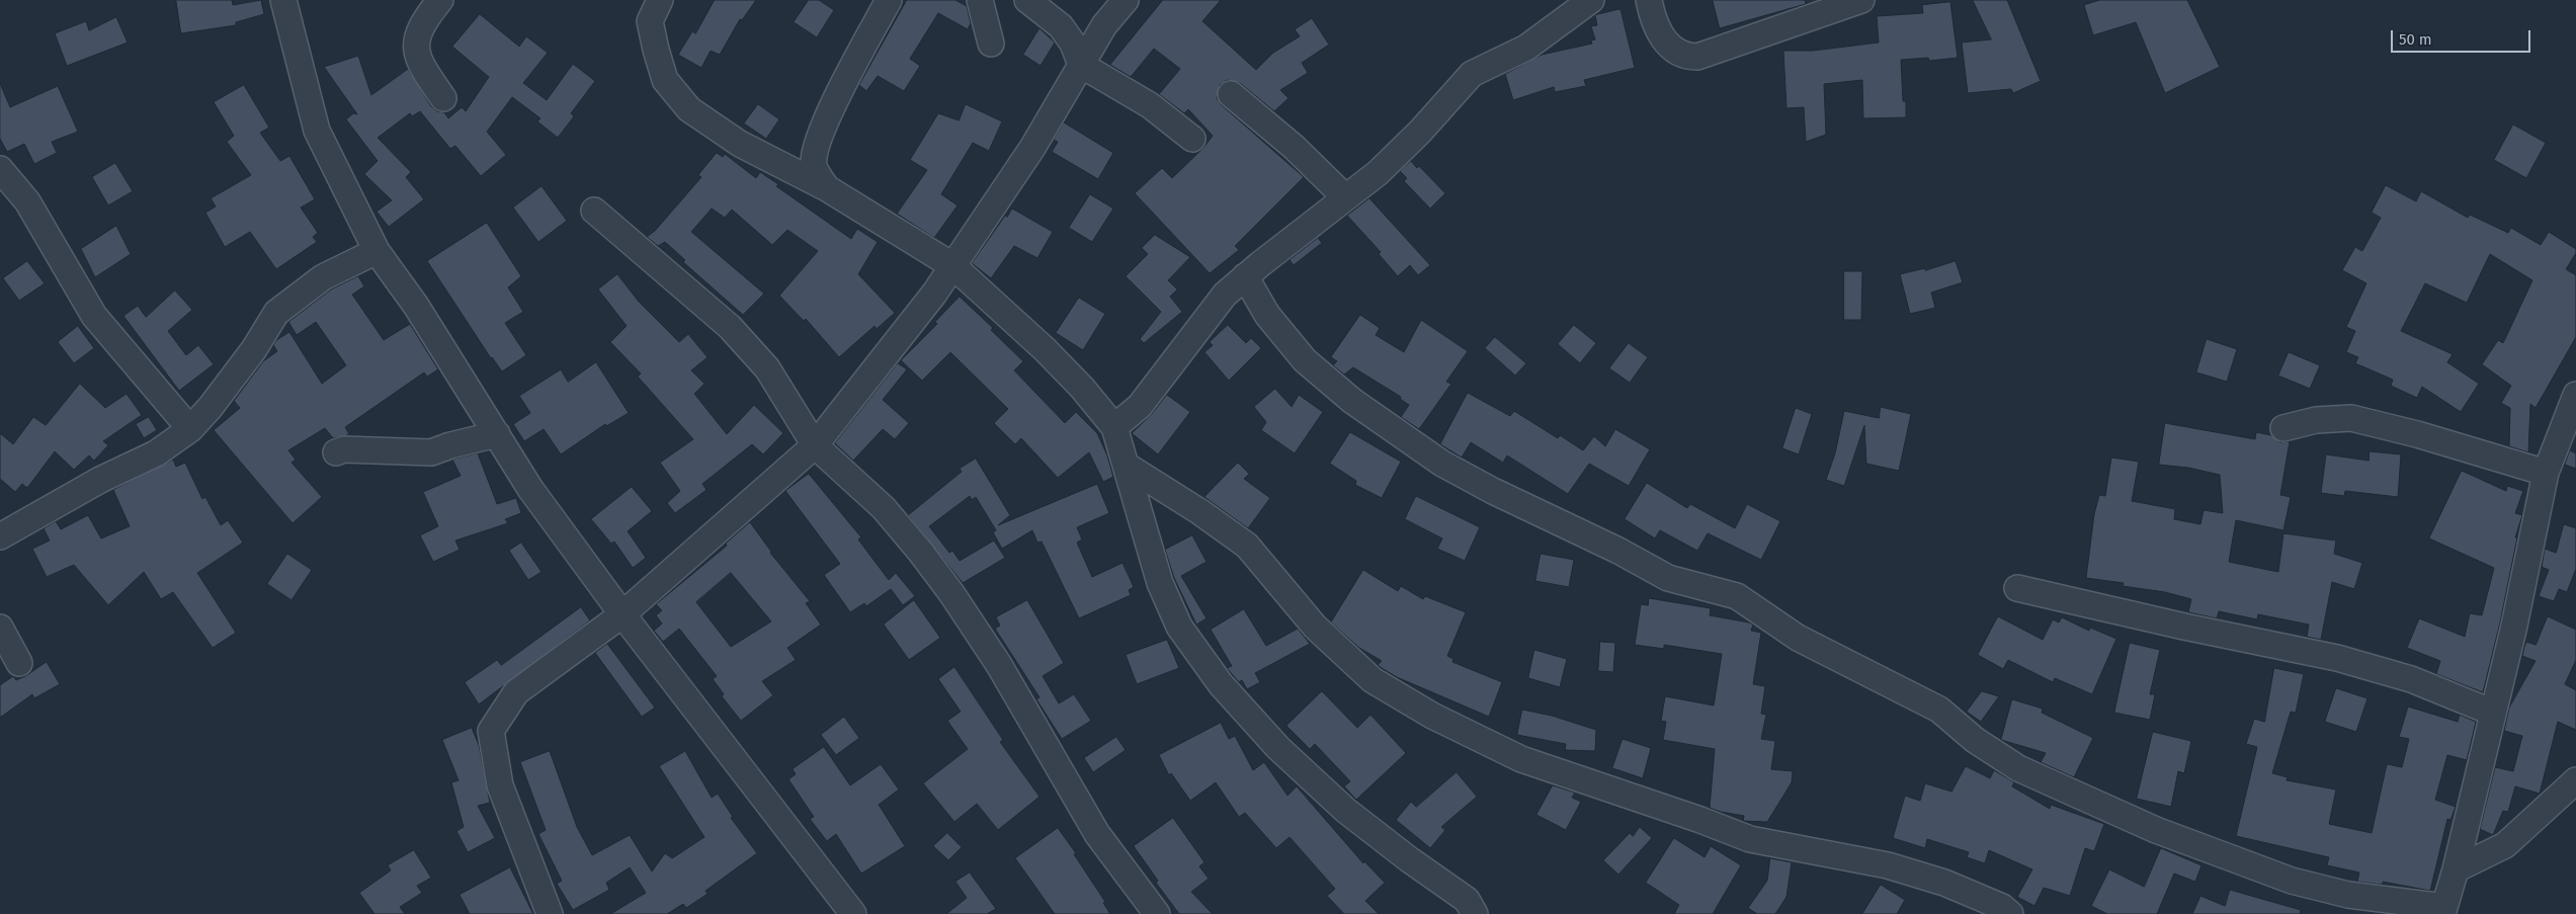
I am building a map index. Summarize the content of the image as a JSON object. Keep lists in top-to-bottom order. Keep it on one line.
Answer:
{"scale_bar":"50 m"}
